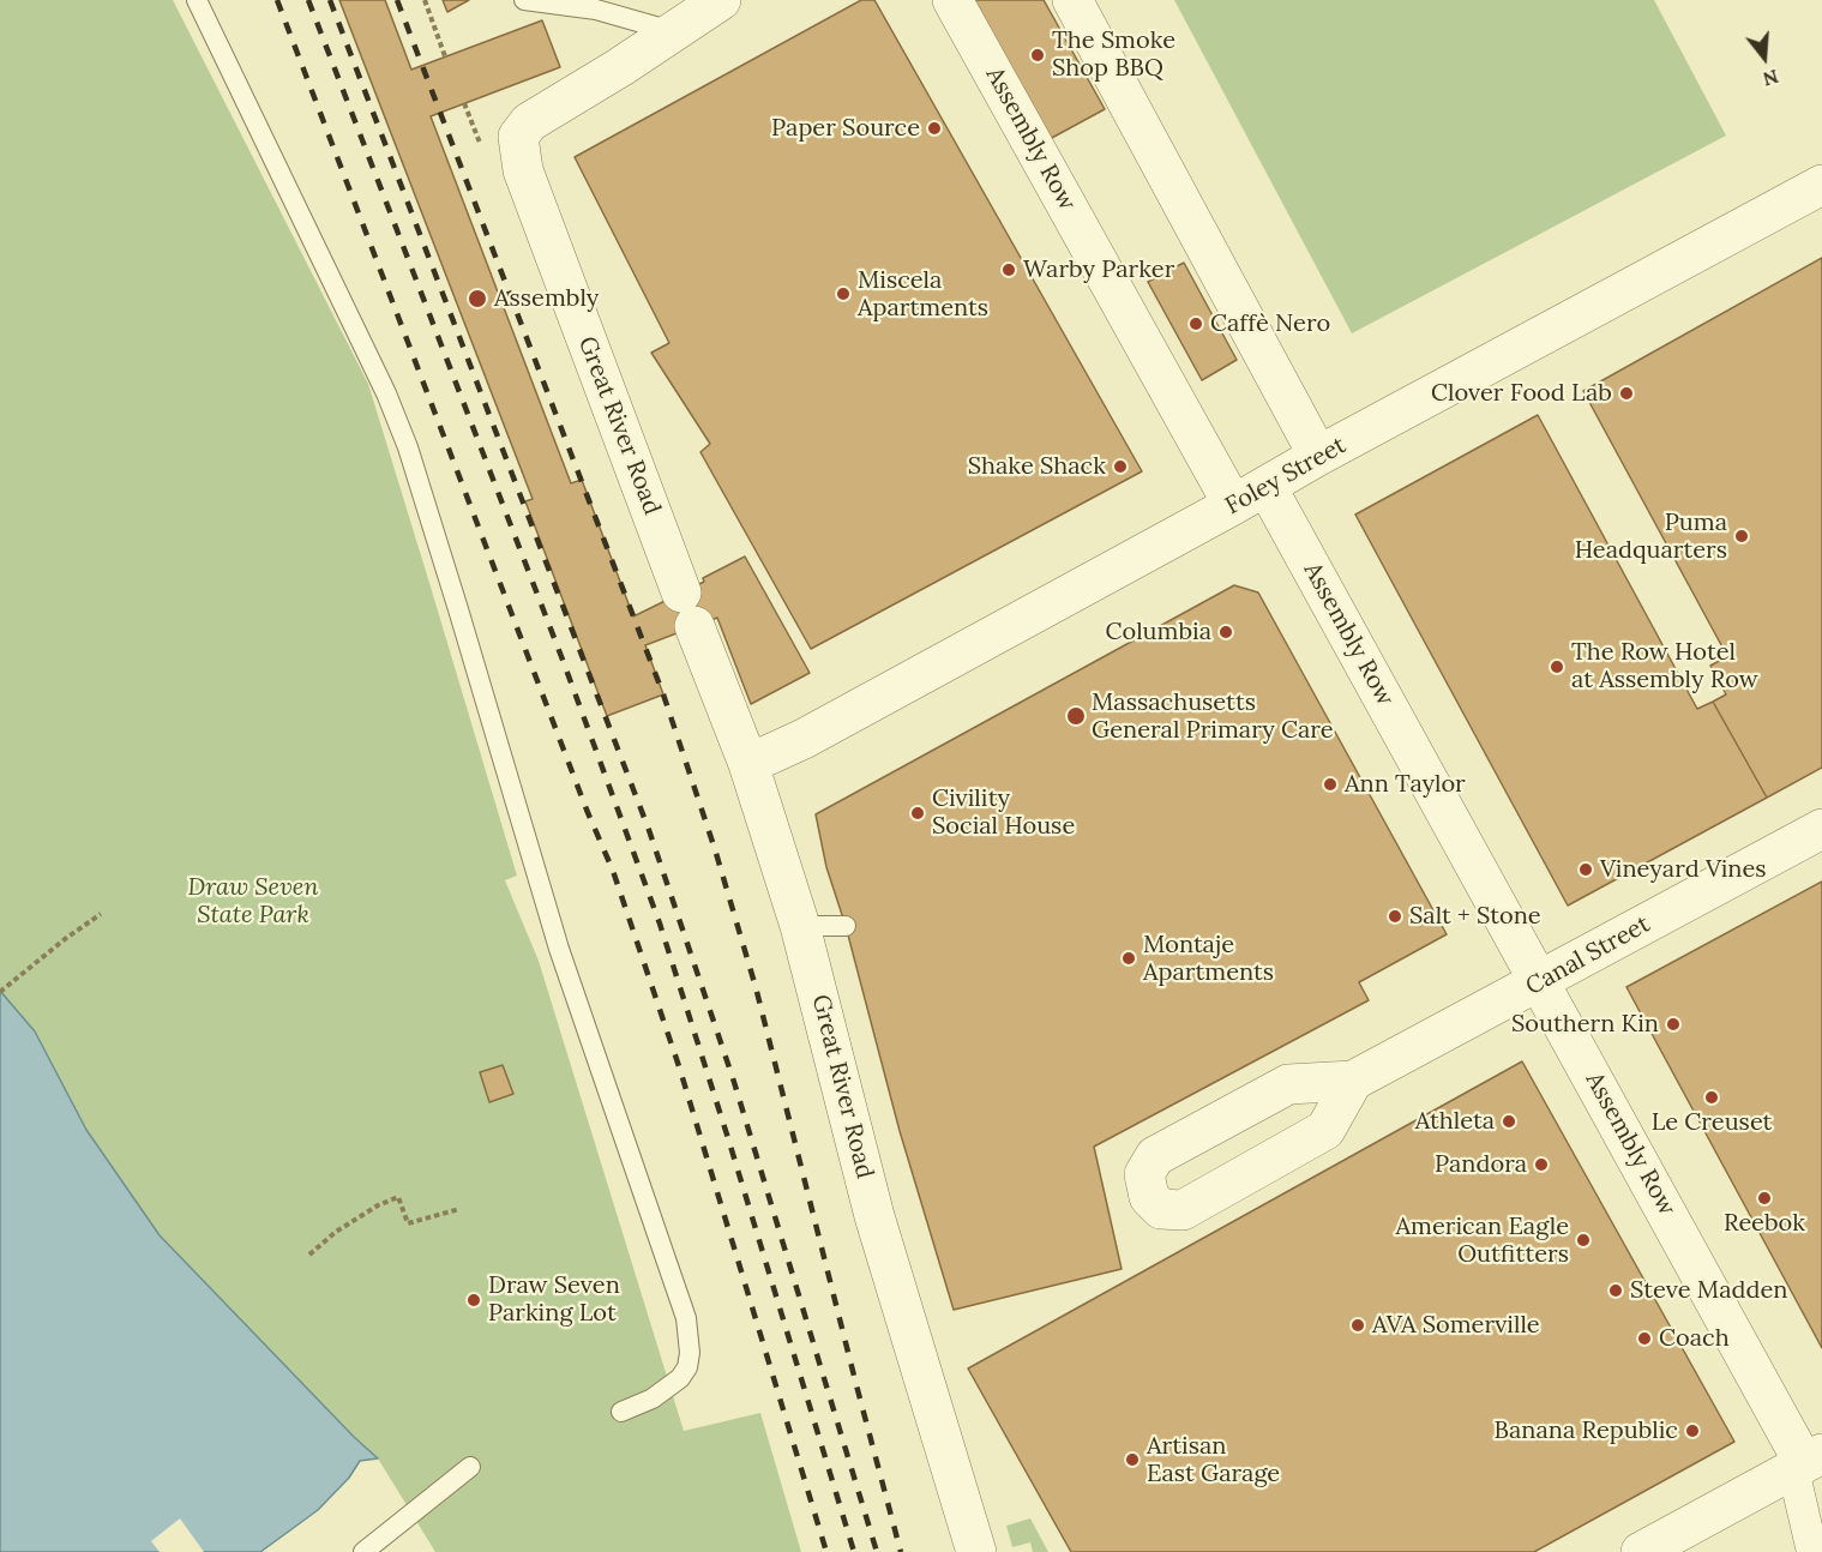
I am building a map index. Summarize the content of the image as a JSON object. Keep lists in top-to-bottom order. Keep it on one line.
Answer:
{"streets":{"street":["Assembly Row","Great River Road","Foley Street","Canal Street"]},"crossings":[["Assembly Row","Foley Street"],["Assembly Row","Canal Street"],["Great River Road","Foley Street"]],"parks":["Draw Seven State Park"],"places":["The Smoke Shop BBQ","Paper Source","Warby Parker","Miscela Apartments","Assembly","Caffè Nero","Clover Food Lab","Shake Shack","Puma Headquarters","Columbia","The Row Hotel at Assembly Row","Massachusetts General Primary Care","Ann Taylor","Civility Social House","Vineyard Vines","Salt + Stone","Montaje Apartments","Southern Kin","Le Creuset","Athleta","Pandora","Reebok","American Eagle Outfitters","Steve Madden","Draw Seven Parking Lot","AVA Somerville","Coach","Banana Republic","Artisan East Garage"],"north":"bottom"}
